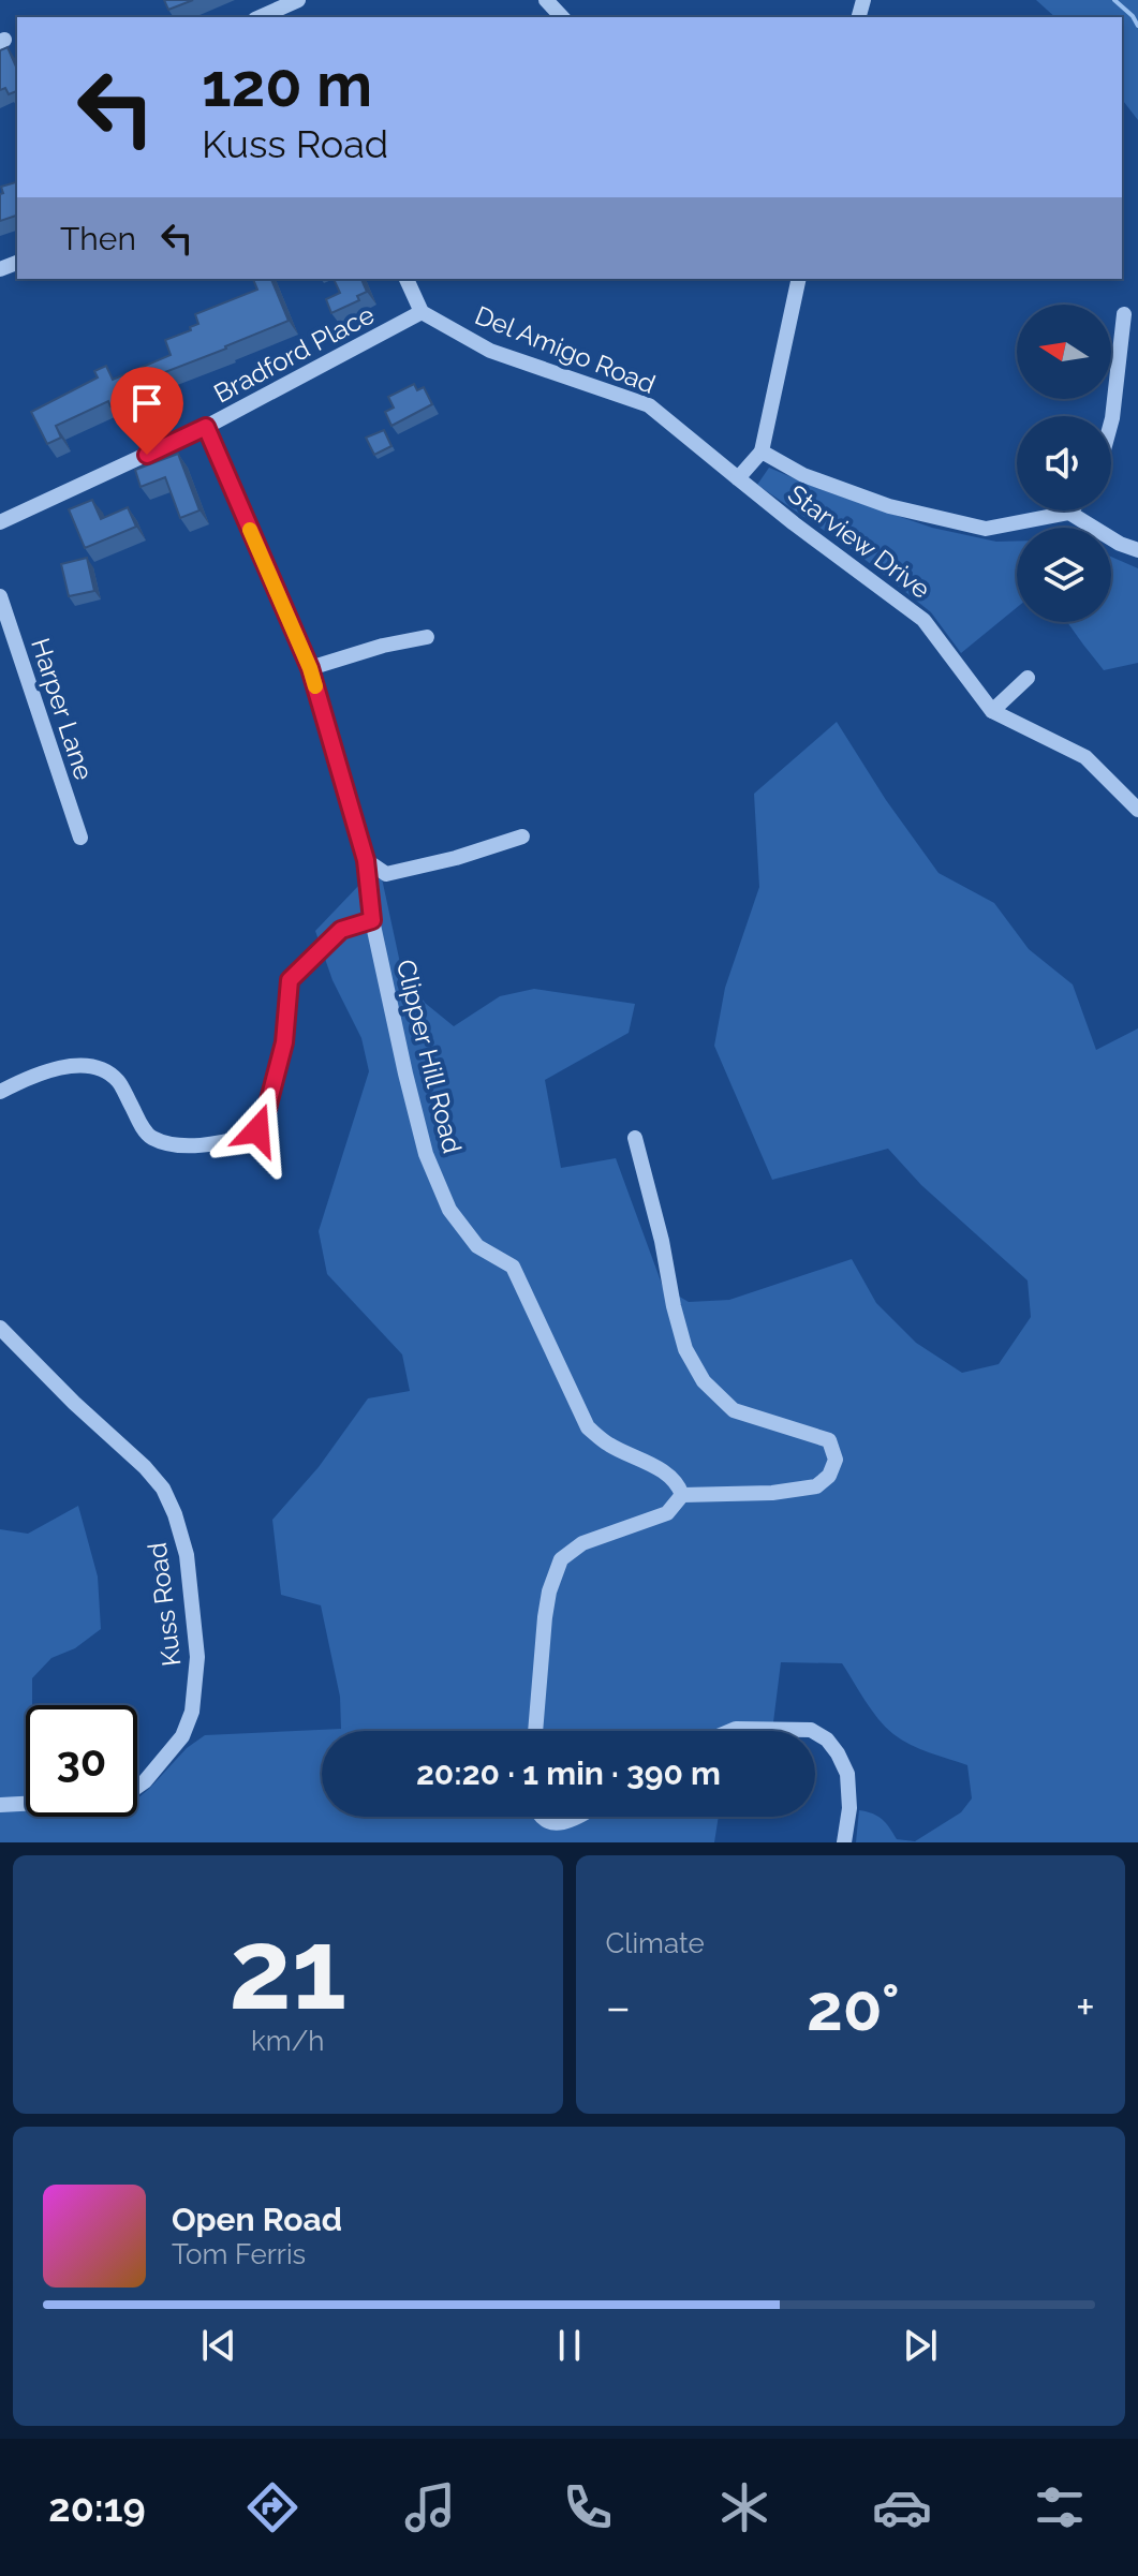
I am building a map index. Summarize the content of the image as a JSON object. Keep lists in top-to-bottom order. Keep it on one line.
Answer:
{"streets":{"street":["Del Amigo Road","Bradford Place","Starview Drive","Harper Lane","Clipper Hill Road","Kuss Road"]},"crossings":[["Del Amigo Road","Bradford Place"],["Del Amigo Road","Starview Drive"]],"north":"left","page":{"turn":["120 m","Kuss Road"],"then":"Then","limit":"30","trip":"20:20 · 1 min · 390 m","tile":[["21","km/h"],"Climate"],"heat":["−","20°","+"],"song":["Open Road","Tom Ferris"],"tabs":"20:19"}}
